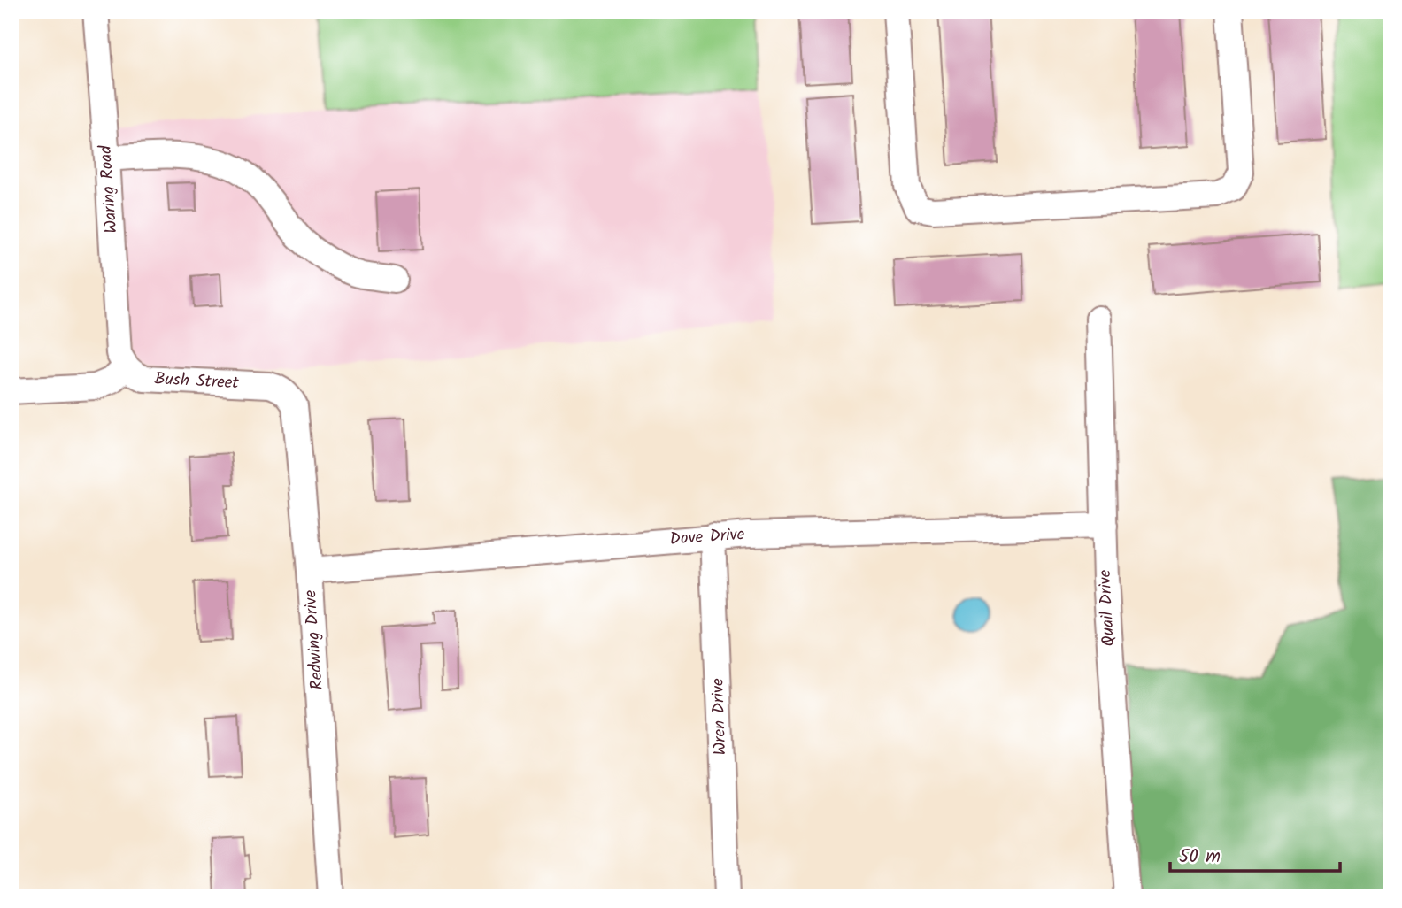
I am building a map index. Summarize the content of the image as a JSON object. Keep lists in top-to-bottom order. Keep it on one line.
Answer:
{"streets":{"street":["Waring Road","Bush Street","Dove Drive","Quail Drive","Redwing Drive","Wren Drive"]},"crossings":[["Waring Road","Bush Street"],["Bush Street","Redwing Drive"],["Dove Drive","Quail Drive"],["Dove Drive","Redwing Drive"],["Dove Drive","Wren Drive"]],"scale_bar":"50 m"}
